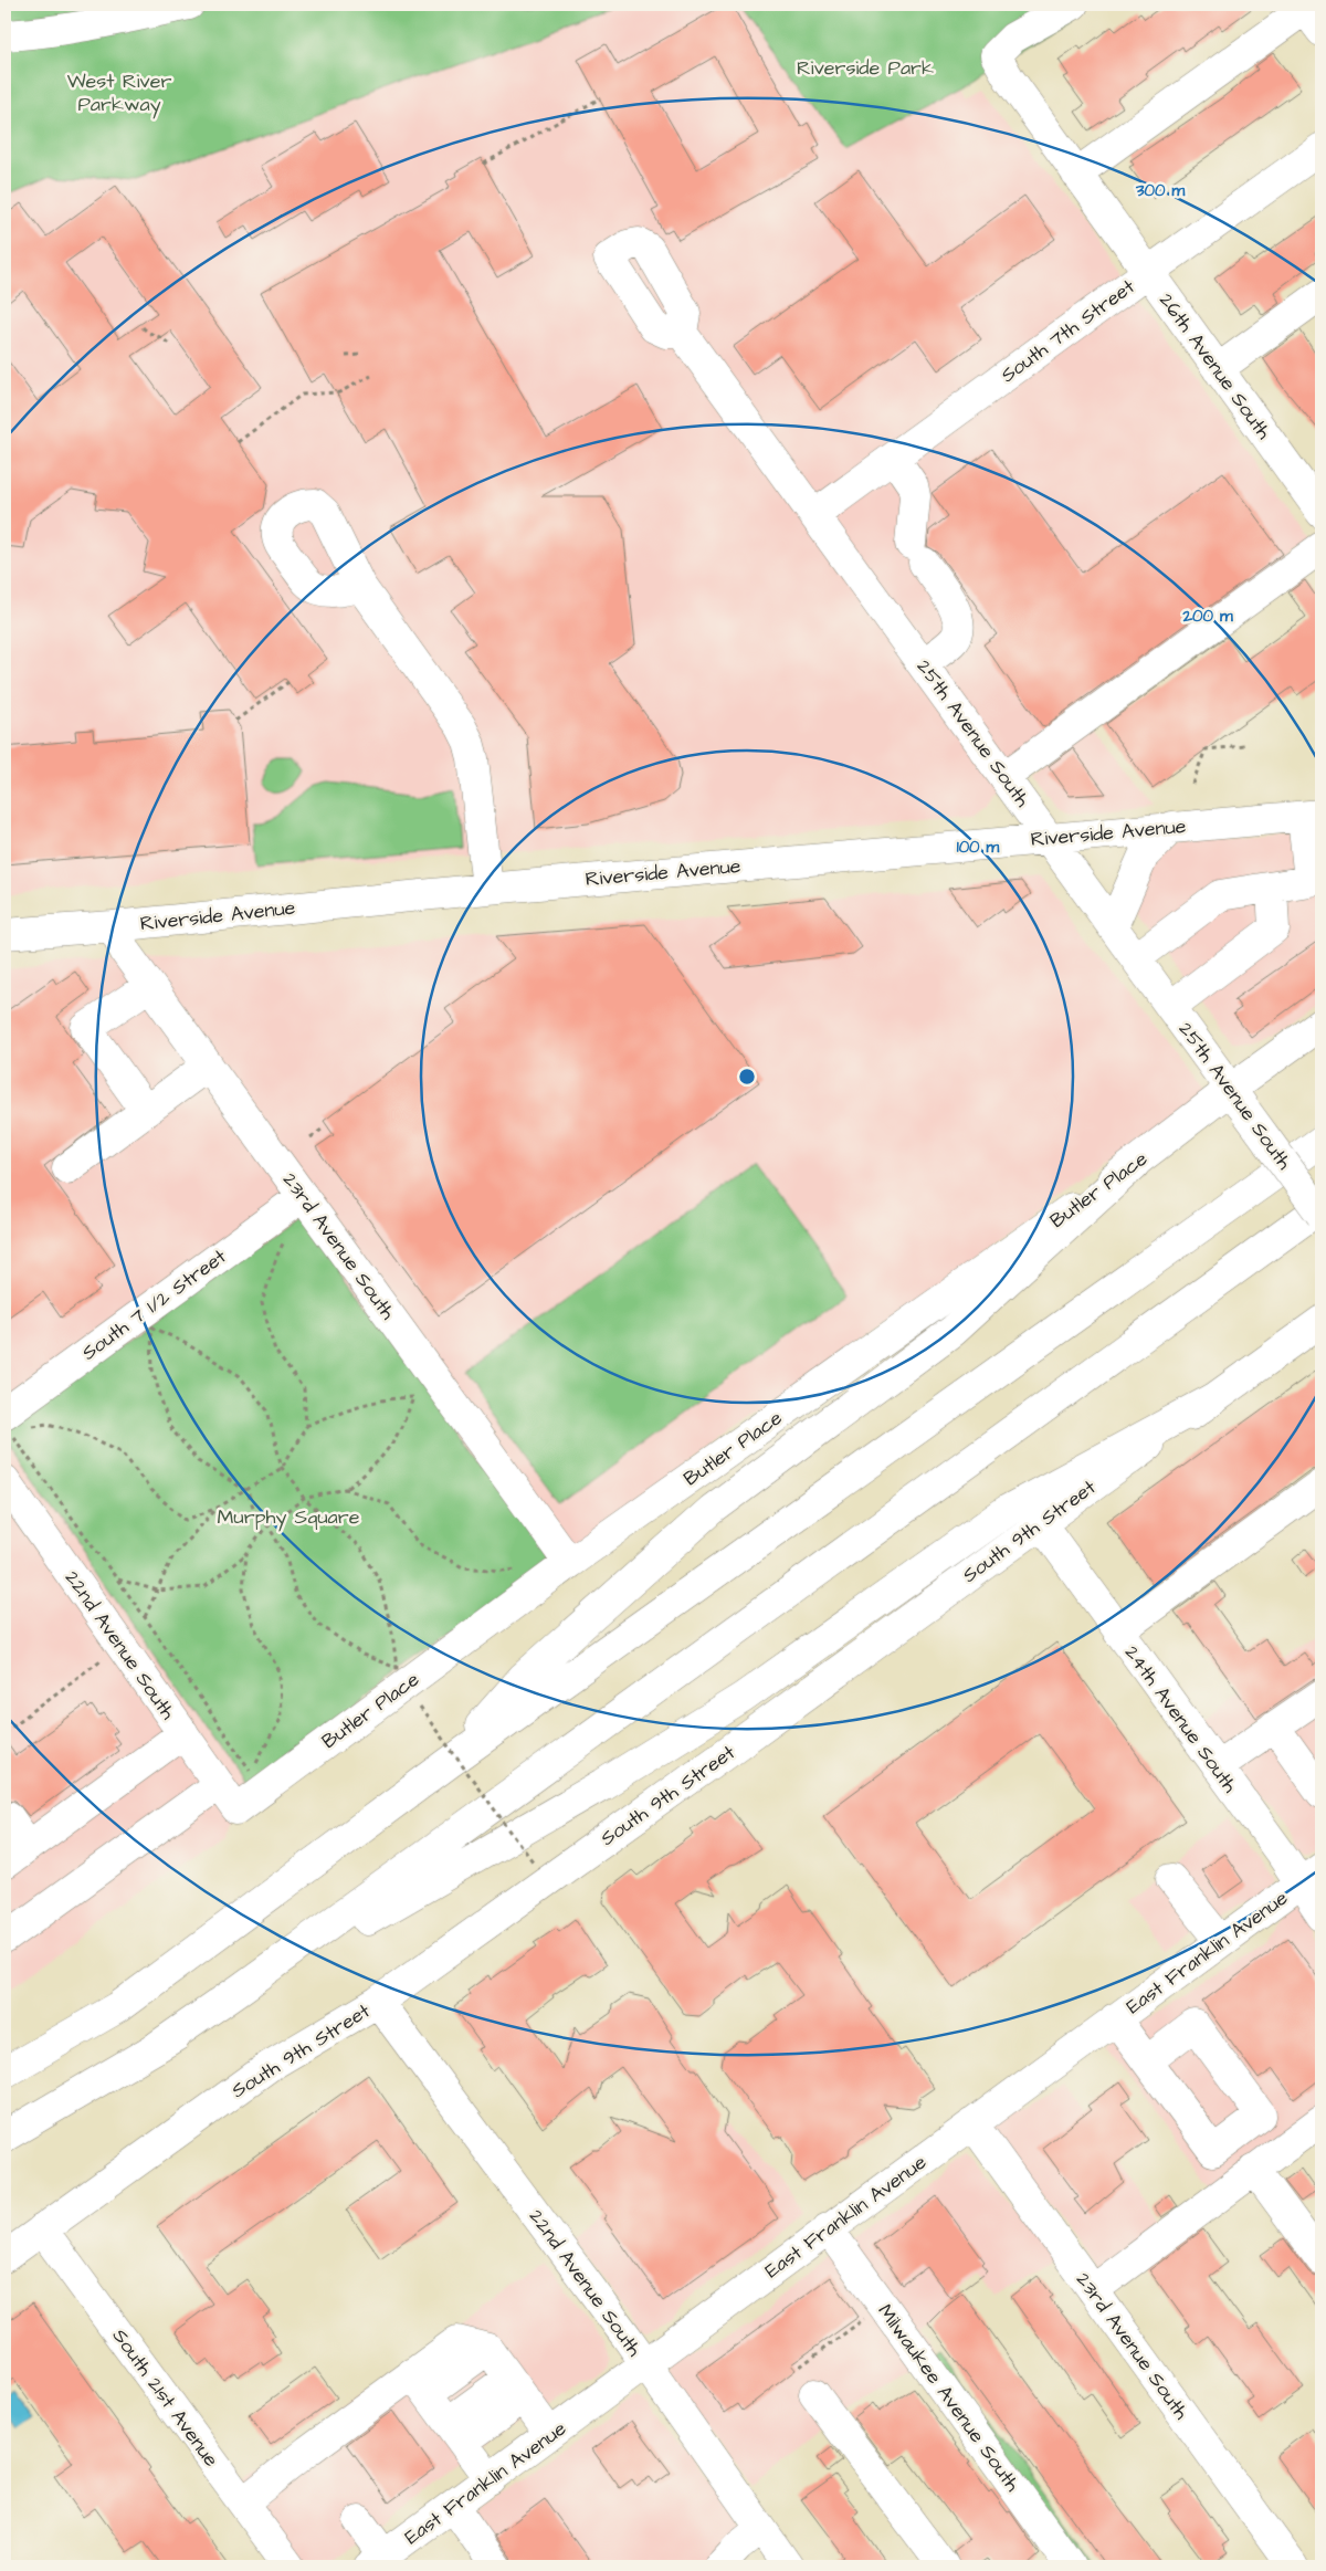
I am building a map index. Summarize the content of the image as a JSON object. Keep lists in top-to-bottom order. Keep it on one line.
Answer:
{"streets":{"main road":["South 7th Street","26th Avenue South","25th Avenue South","Riverside Avenue","Butler Place","23rd Avenue South","South 7 1/2 Street","South 9th Street","22nd Avenue South","24th Avenue South","East Franklin Avenue","South 21st Avenue","Milwaukee Avenue South"]},"crossings":[["South 7th Street","26th Avenue South"],["South 7th Street","25th Avenue South"],["25th Avenue South","Riverside Avenue"],["25th Avenue South","Butler Place"],["Riverside Avenue","23rd Avenue South"],["Butler Place","23rd Avenue South"],["Butler Place","22nd Avenue South"],["23rd Avenue South","South 7 1/2 Street"],["23rd Avenue South","East Franklin Avenue"],["South 9th Street","22nd Avenue South"],["South 9th Street","24th Avenue South"],["South 9th Street","South 21st Avenue"],["22nd Avenue South","East Franklin Avenue"],["24th Avenue South","East Franklin Avenue"],["East Franklin Avenue","Milwaukee Avenue South"]],"parks":["Riverside Park","West River Parkway","Murphy Square"],"rings":["300 m","200 m","100 m"]}
